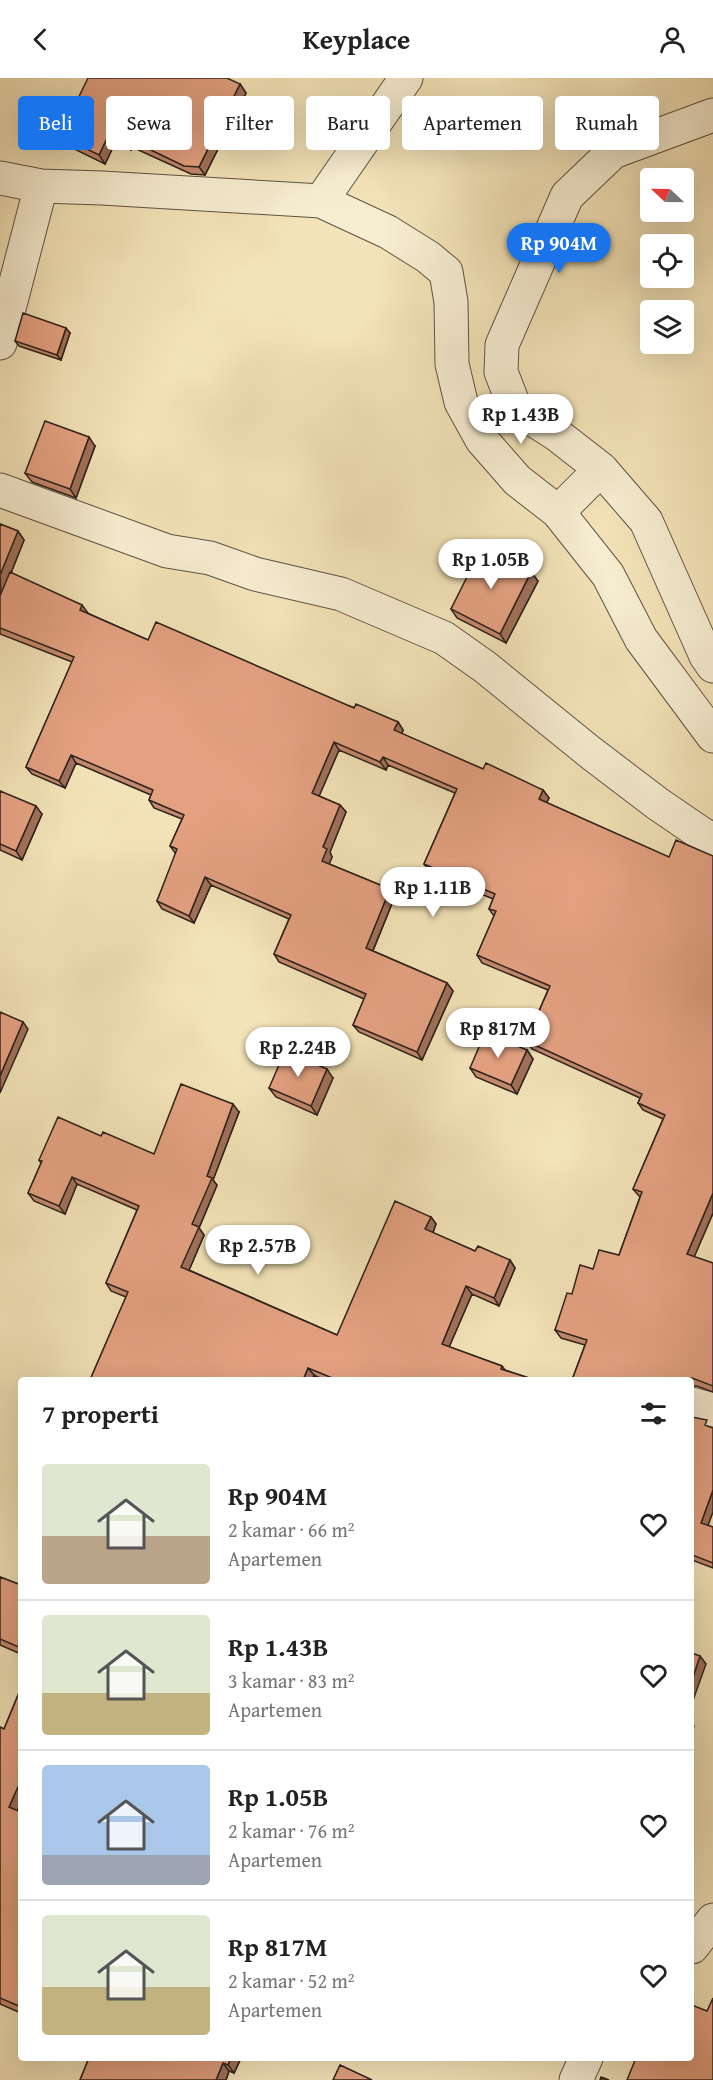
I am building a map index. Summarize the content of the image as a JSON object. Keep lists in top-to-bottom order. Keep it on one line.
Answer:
{"north":"left","page":{"header":"Keyplace","chip":["Beli","Sewa","Filter","Baru","Apartemen","Rumah"],"price":["Rp 904M","Rp 1.43B","Rp 1.05B","Rp 1.11B","Rp 817M","Rp 2.24B","Rp 2.57B"],"heading":"7 properti","list":[{"name":"Rp 904M","note":"2 kamar · 66 m² · Apartemen"},{"name":"Rp 1.43B","note":"3 kamar · 83 m² · Apartemen"},{"name":"Rp 1.05B","note":"2 kamar · 76 m² · Apartemen"},{"name":"Rp 817M","note":"2 kamar · 52 m² · Apartemen"}]}}
